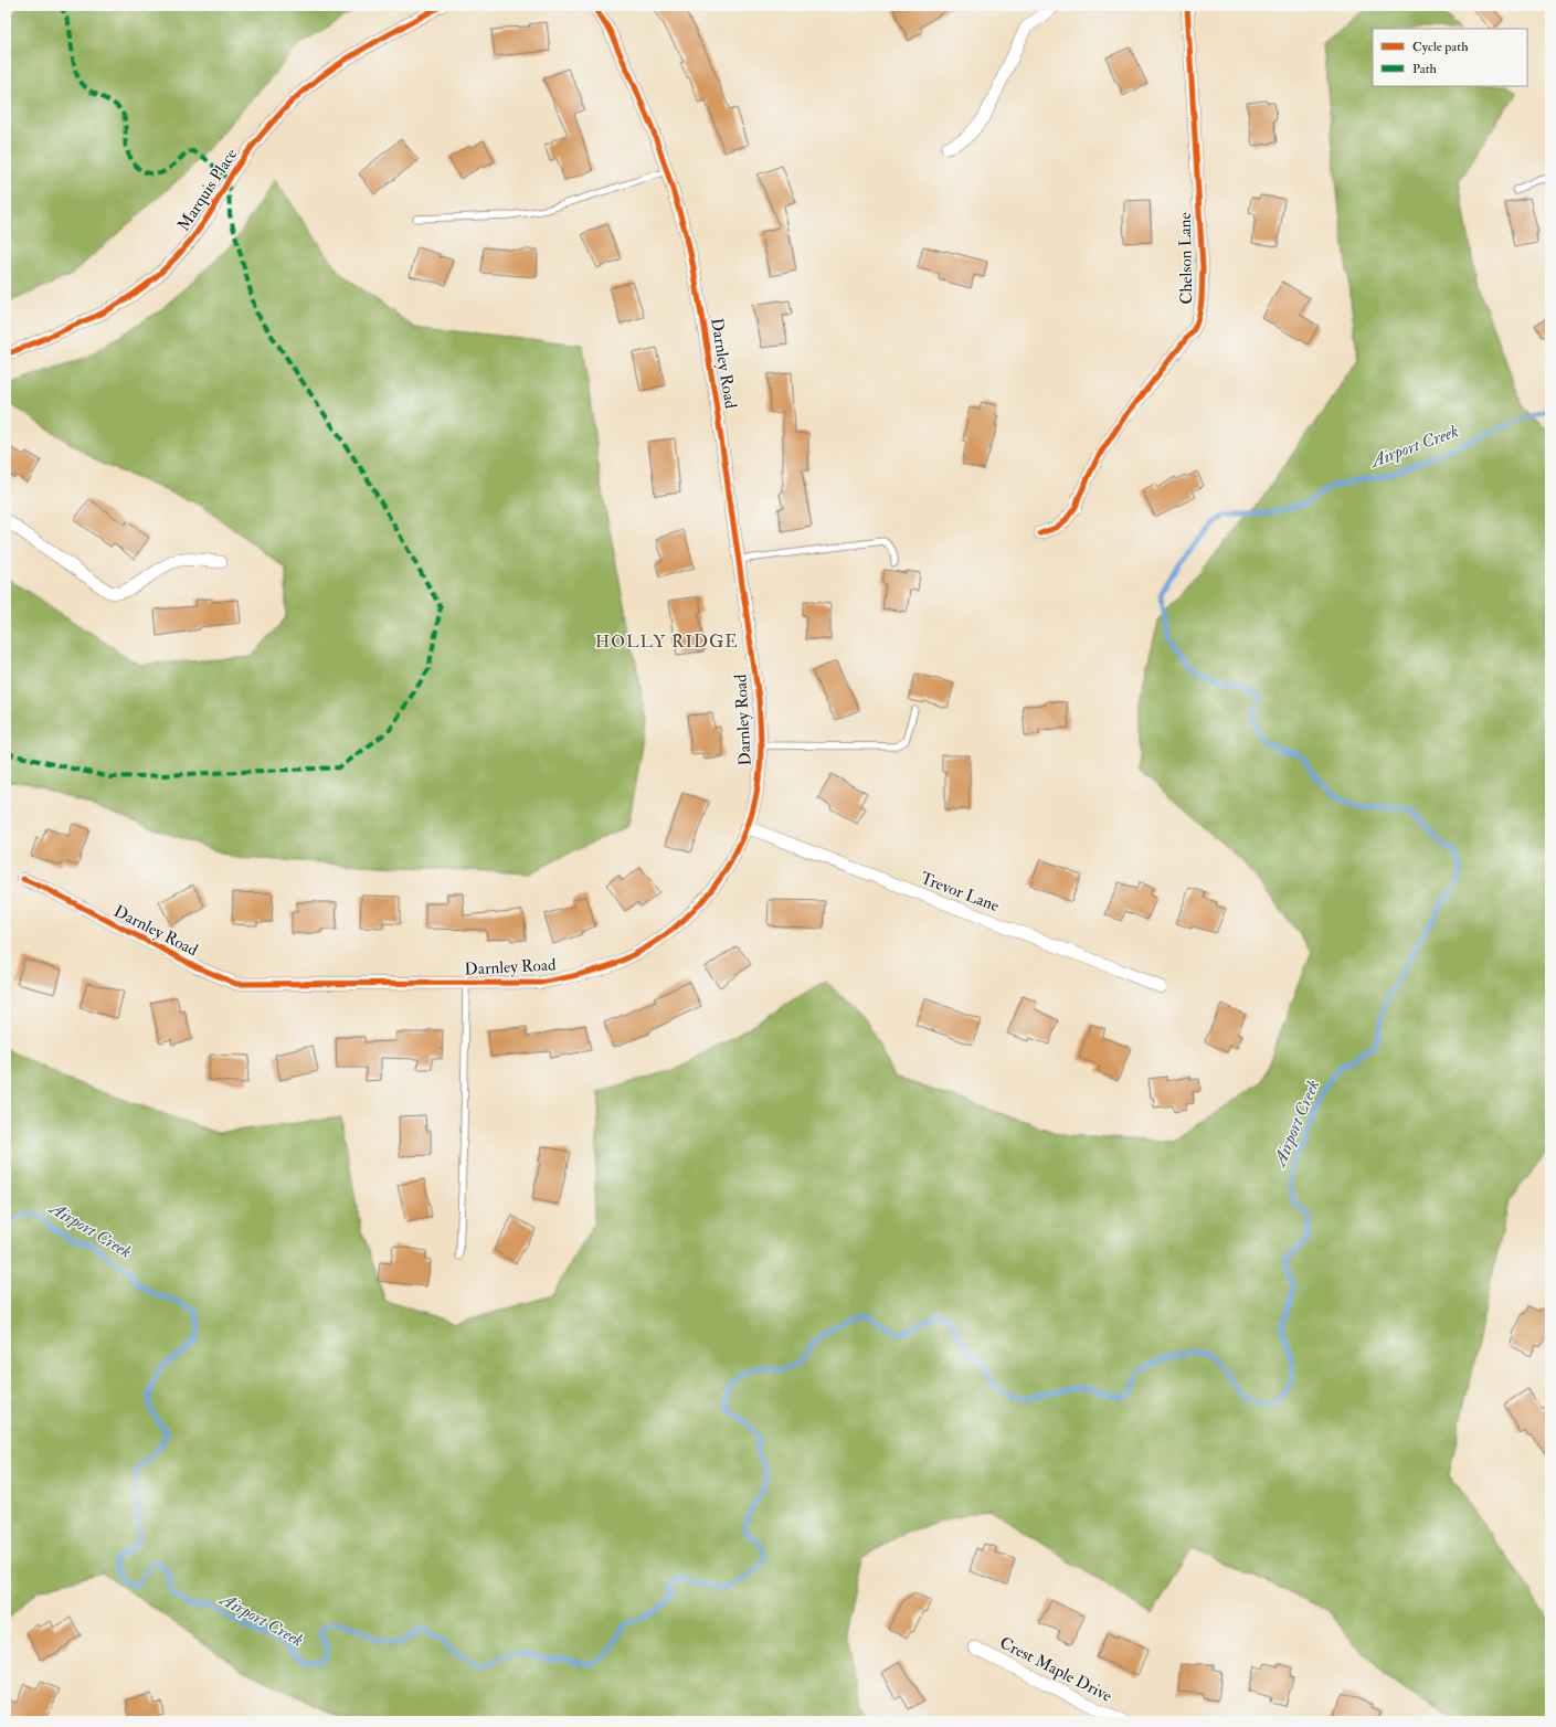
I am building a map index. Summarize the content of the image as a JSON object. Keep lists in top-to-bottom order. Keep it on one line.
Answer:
{"streets":{"street":["Marquis Place","Chelson Lane","Darnley Road","Trevor Lane","Crest Maple Drive"]},"crossings":[["Darnley Road","Trevor Lane"]],"districts":["HOLLY RIDGE"],"water":["Airport Creek"],"legend":["Cycle path","Path"]}
